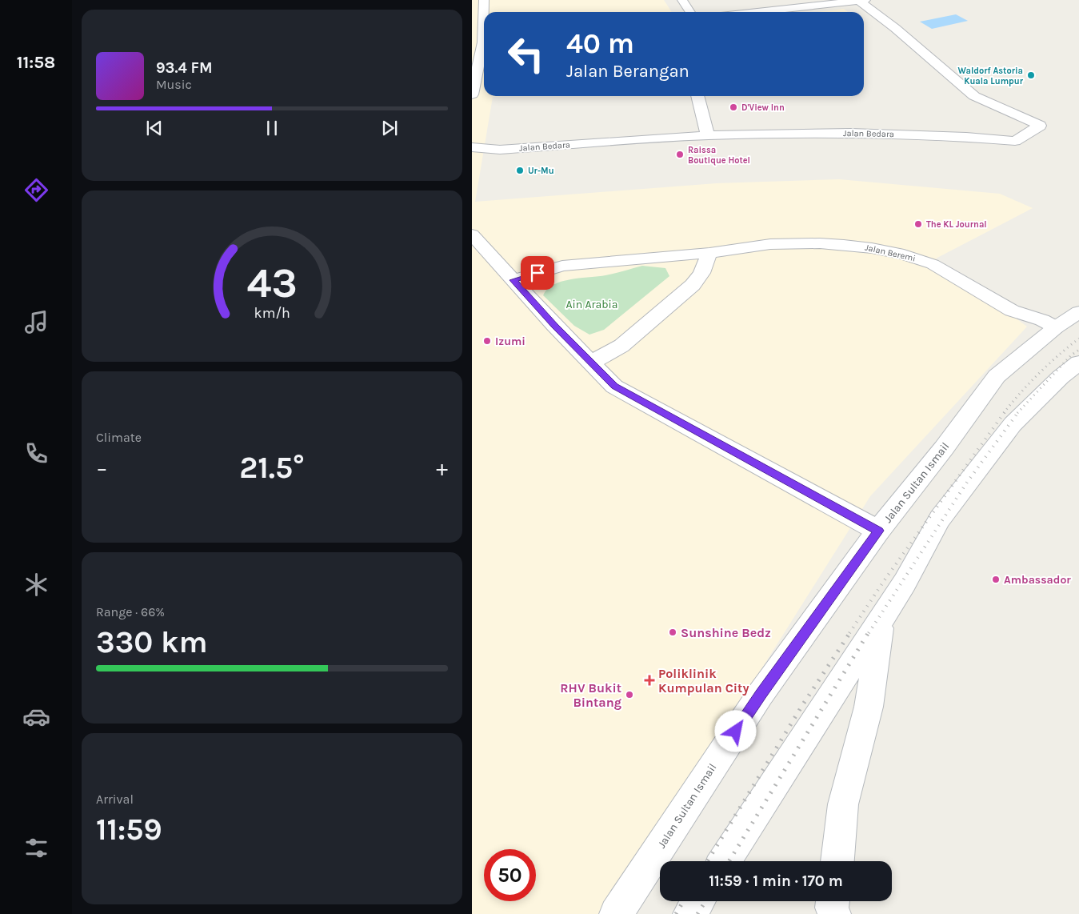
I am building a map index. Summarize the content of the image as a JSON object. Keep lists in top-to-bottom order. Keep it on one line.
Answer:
{"streets":{"street":["Jalan Bedara","Jalan Beremi","Jalan Sultan Ismail"]},"crossings":[["Jalan Beremi","Jalan Sultan Ismail"]],"parks":["Ain Arabia"],"places":{"other":["Waldorf Astoria Kuala Lumpur","D'View Inn","Raissa Boutique Hotel","Ur-Mu","The KL Journal","Izumi","Ambassador","Sunshine Bedz","RHV Bukit Bintang"],"health":["Poliklinik Kumpulan City"]},"page":{"tabs":"11:58","turn":["40 m","Jalan Berangan"],"song":["93.4 FM","Music"],"tile":["Climate",["Range · 66%","330 km"],["Arrival","11:59"]],"heat":["−","21.5°","+"],"limit":"50","trip":"11:59 · 1 min · 170 m","gauge":["43","km/h"]}}
